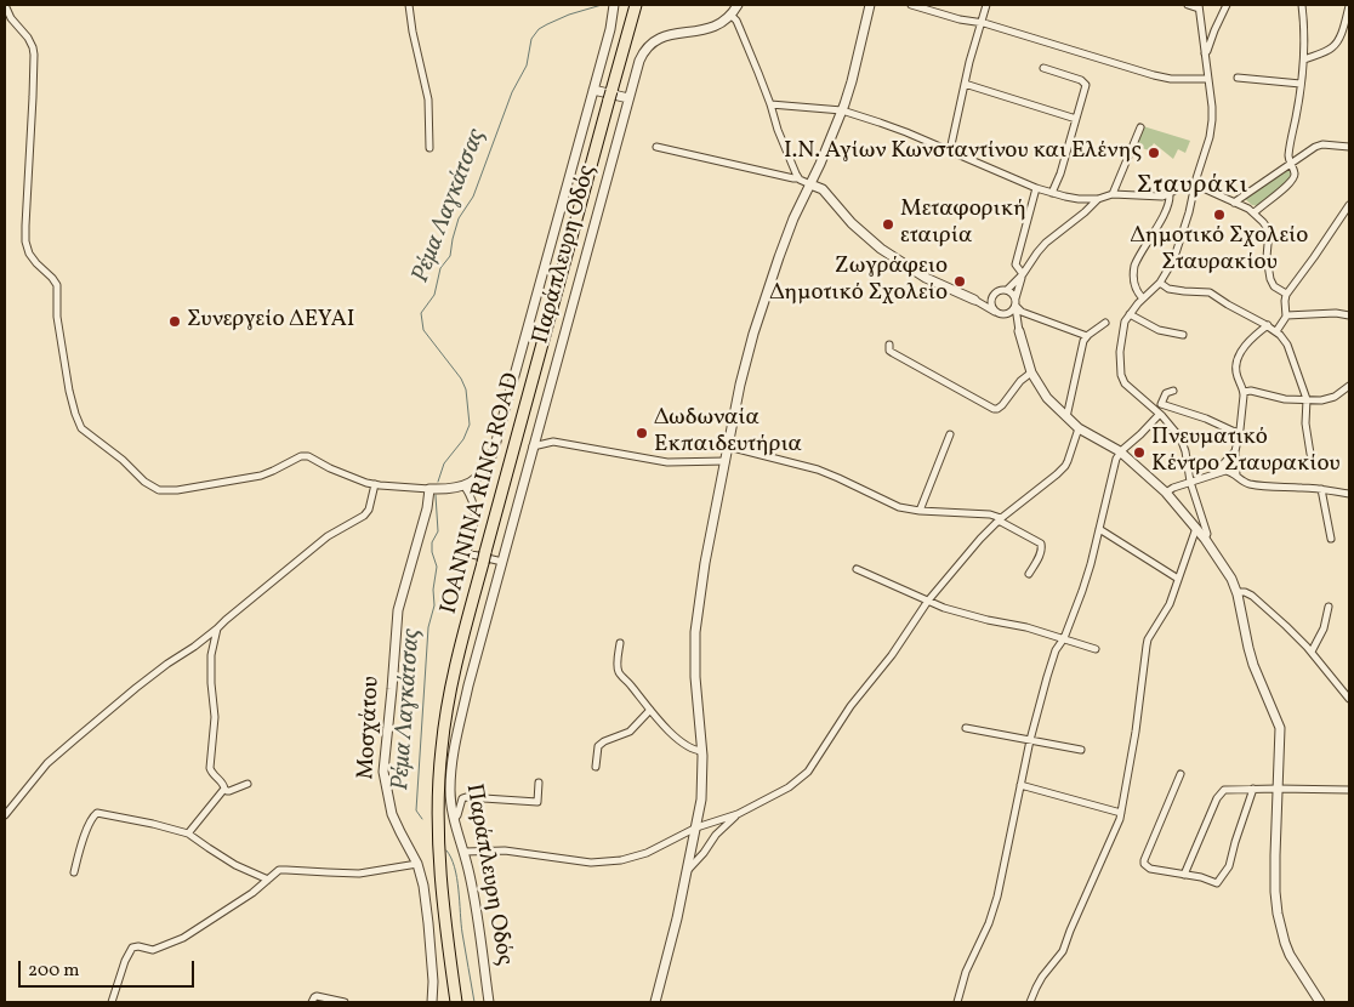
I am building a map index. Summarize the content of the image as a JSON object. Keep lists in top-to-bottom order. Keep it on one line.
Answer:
{"streets":{"highway":["IOANNINA RING ROAD"],"street":["Παράπλευρη Οδός","Μοσχάτου"]},"districts":["Σταυράκι"],"water":["Ρέμα Λαγκάτσας"],"places":["Ι.Ν. Αγίων Κωνσταντίνου και Ελένης","Δημοτικό Σχολείο Σταυρακίου","Μεταφορική εταιρία","Ζωγράφειο Δημοτικό Σχολείο","Συνεργείο ΔΕΥΑΙ","Δωδωναία Εκπαιδευτήρια","Πνευματικό Κέντρο Σταυρακίου"],"scale_bar":"200 m"}
